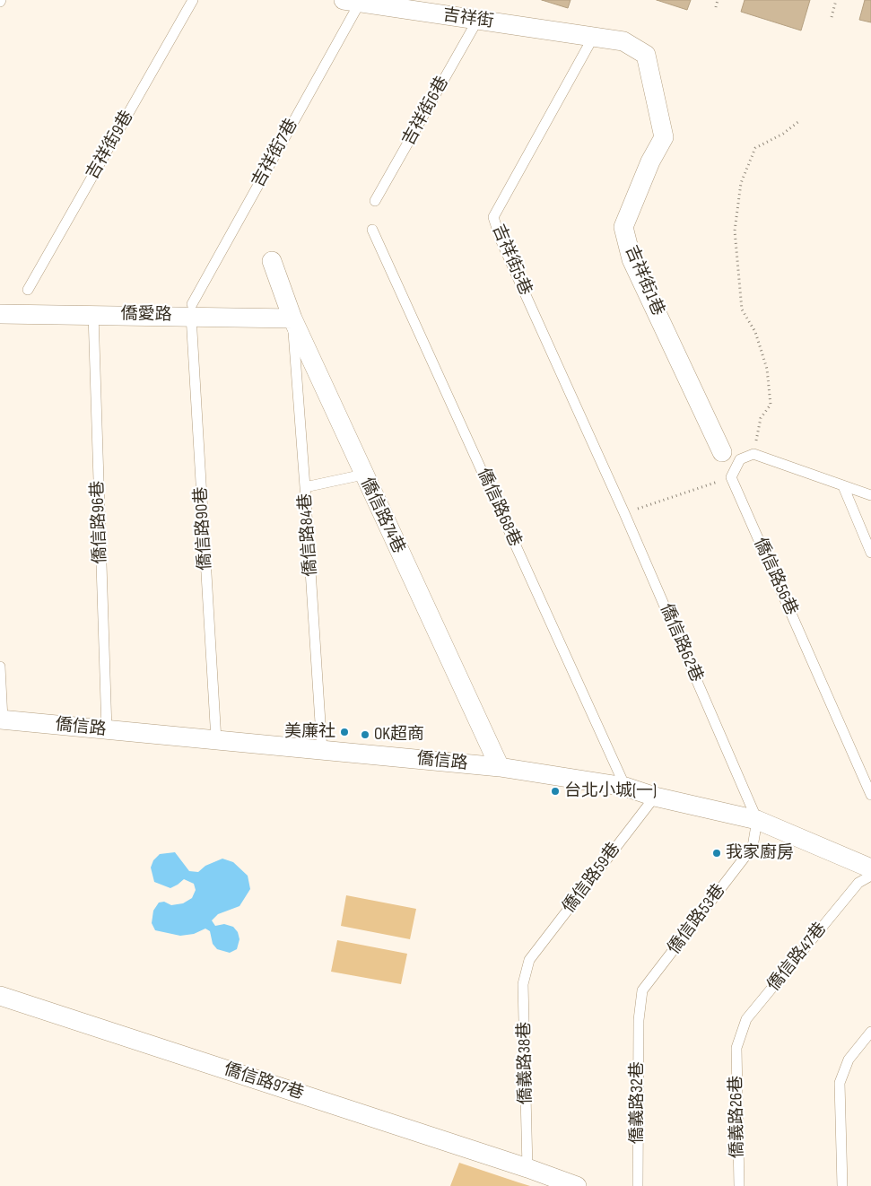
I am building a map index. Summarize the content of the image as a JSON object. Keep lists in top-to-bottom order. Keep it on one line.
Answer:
{"streets":{"street":["吉祥街","吉祥街1巷","僑愛路","僑信路74巷","僑信路","僑信路97巷"],"lane":["吉祥街6巷","吉祥街9巷","吉祥街7巷","吉祥街5巷","僑信路68巷","僑信路96巷","僑信路90巷","僑信路84巷","僑信路56巷","僑信路62巷","僑信路59巷","僑信路53巷","僑信路47巷","僑義路38巷","僑義路32巷","僑義路26巷"]},"crossings":[["吉祥街","吉祥街6巷"],["吉祥街","吉祥街7巷"],["吉祥街","吉祥街5巷"],["吉祥街","吉祥街1巷"],["吉祥街7巷","僑愛路"],["吉祥街7巷","僑信路90巷"],["吉祥街5巷","吉祥街1巷"],["吉祥街5巷","僑信路62巷"],["僑愛路","僑信路74巷"],["僑愛路","僑信路96巷"],["僑愛路","僑信路90巷"],["僑愛路","僑信路84巷"],["僑信路68巷","僑信路"],["僑信路74巷","僑信路84巷"],["僑信路74巷","僑信路"],["僑信路96巷","僑信路"],["僑信路90巷","僑信路"],["僑信路84巷","僑信路"],["僑信路62巷","僑信路"],["僑信路62巷","僑信路53巷"],["僑信路","僑信路59巷"],["僑信路","僑信路53巷"],["僑信路59巷","僑義路38巷"],["僑信路53巷","僑義路32巷"],["僑信路47巷","僑義路26巷"],["僑義路38巷","僑信路97巷"]],"places":["美廉社","OK超商","台北小城(一)","我家廚房"]}
